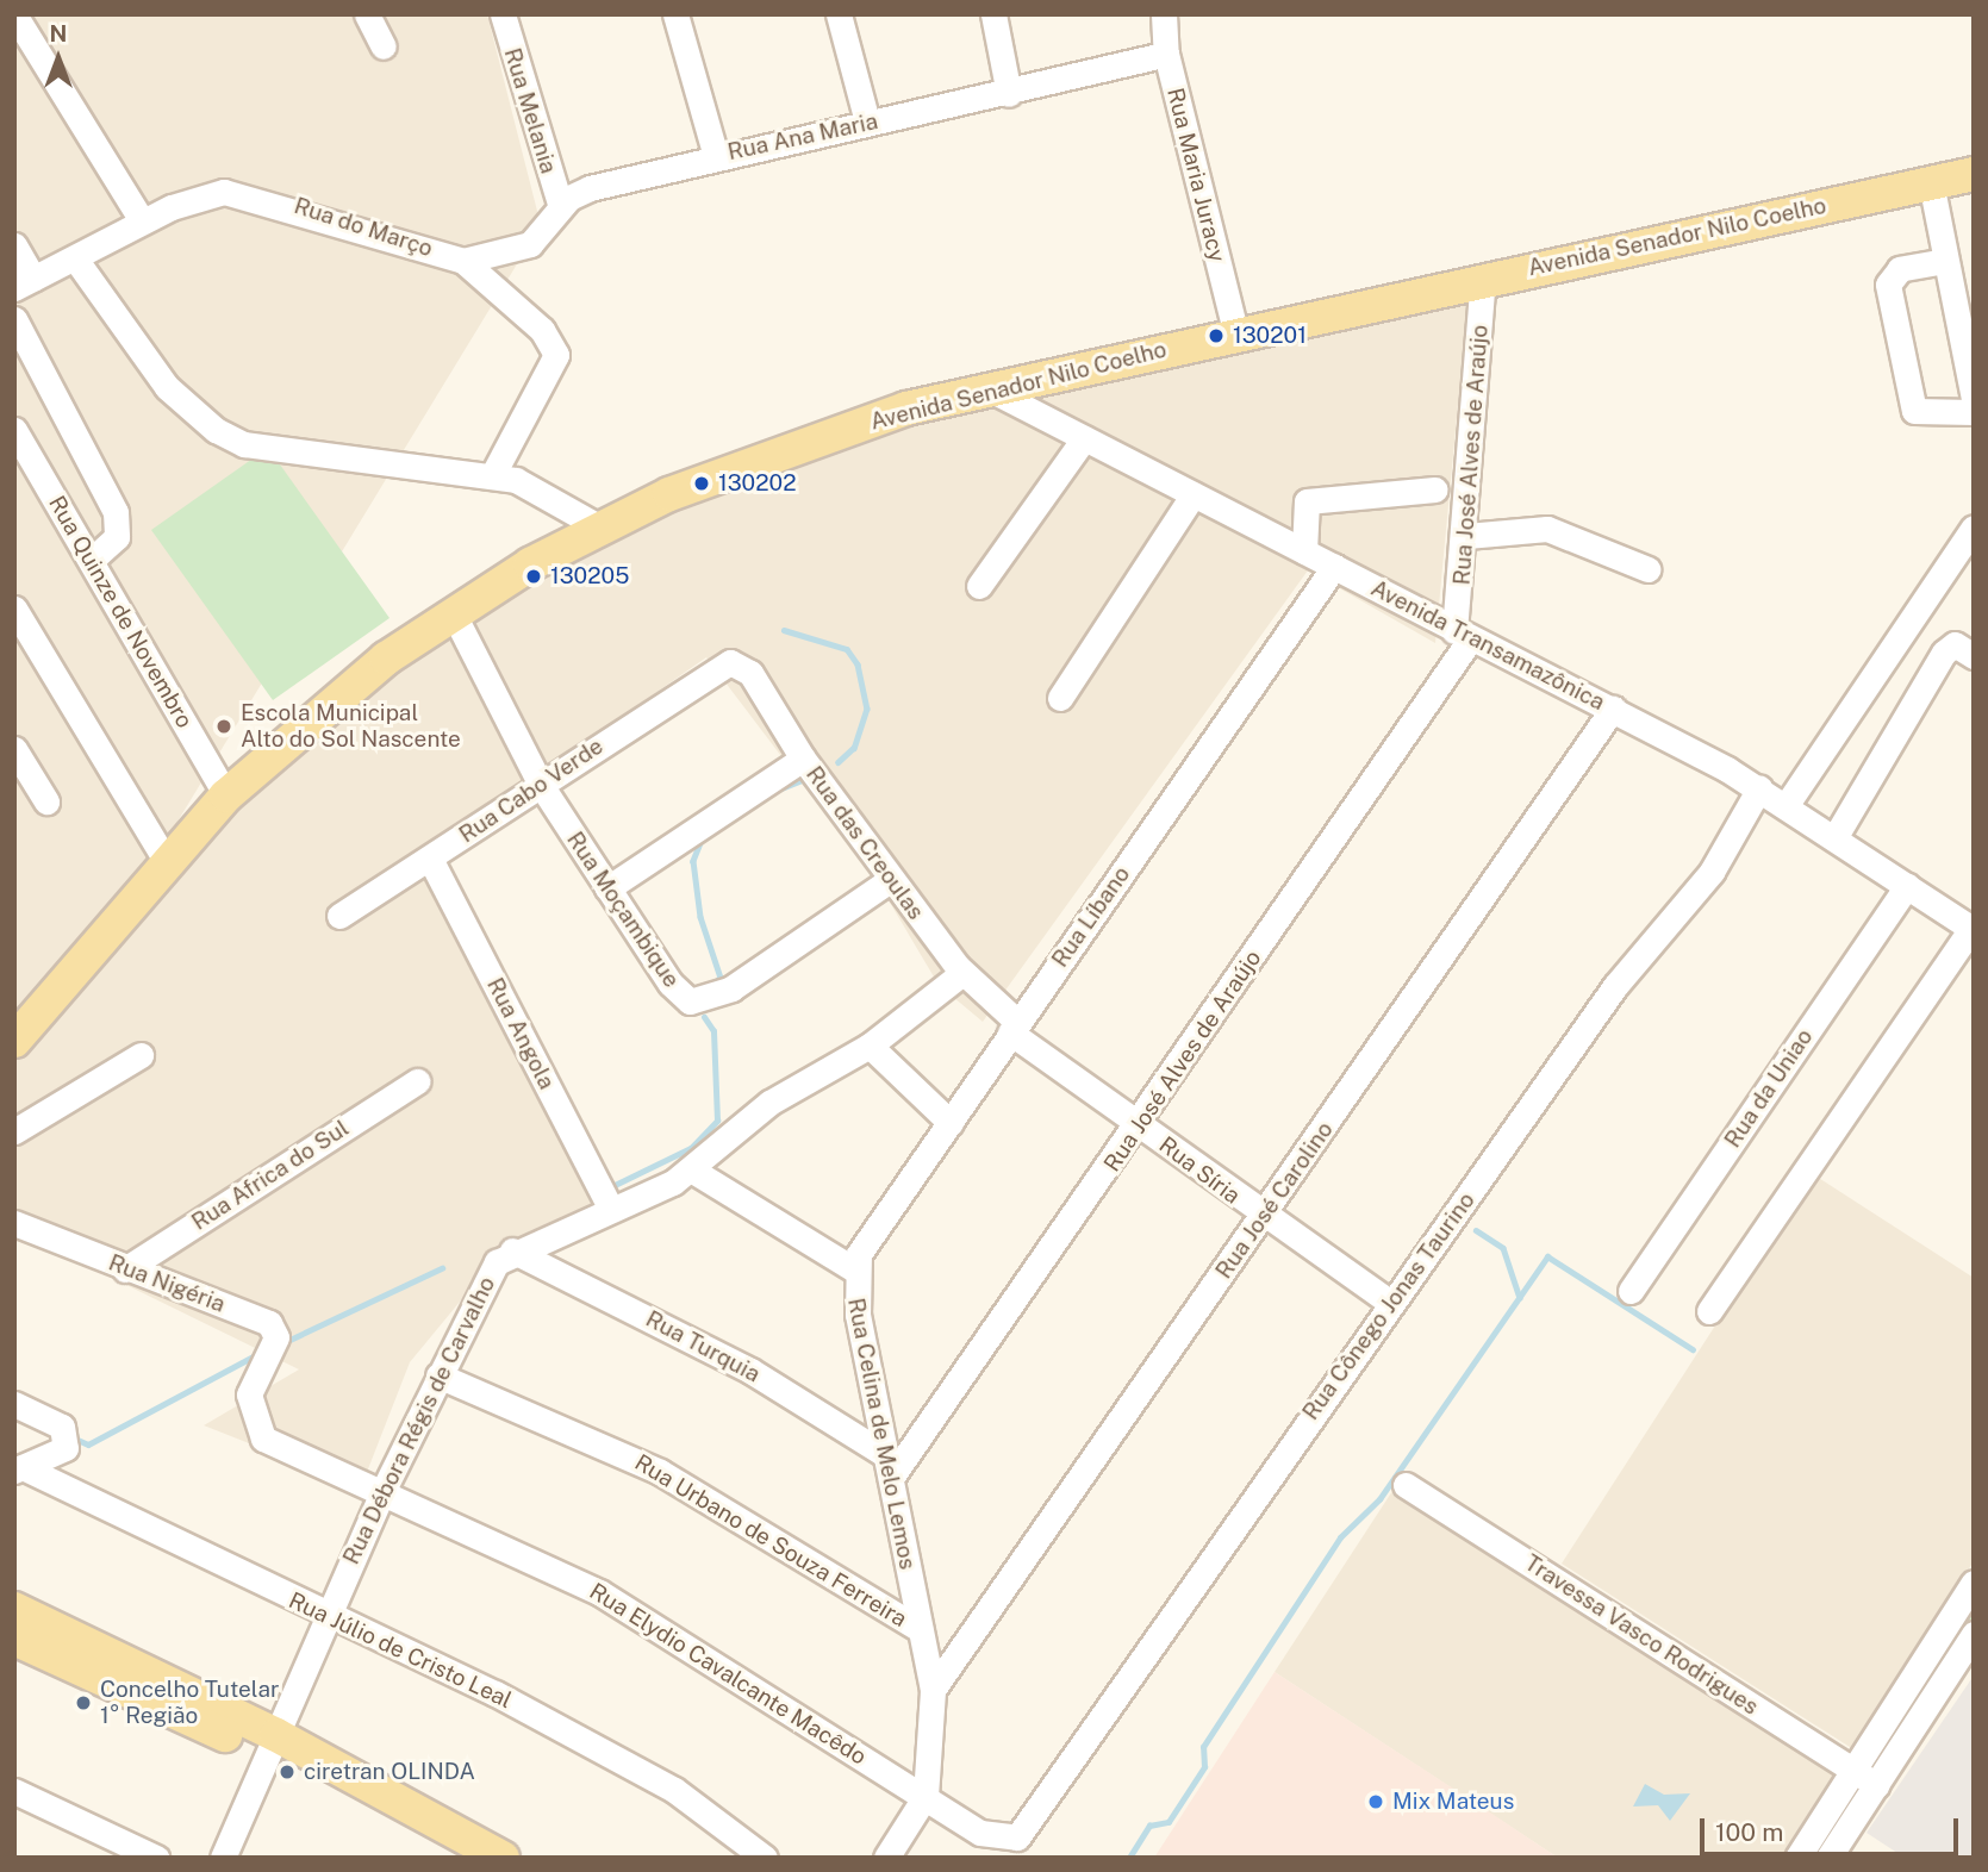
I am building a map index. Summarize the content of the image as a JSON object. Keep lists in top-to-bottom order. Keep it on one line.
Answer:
{"streets":{"main road":["Avenida Senador Nilo Coelho"],"street":["Rua Melania","Rua Ana Maria","Rua Maria Juracy","Rua do Março","Rua José Alves de Araújo","Rua Quinze de Novembro","Avenida Transamazônica","Rua Cabo Verde","Rua das Creoulas","Rua Moçambique","Rua Líbano","Rua Angola","Rua da Uniao","Rua Síria","Rua Africa do Sul","Rua José Carolino","Rua Nigéria","Rua Cônego Jonas Taurino","Rua Turquia","Rua Débora Régis de Carvalho","Rua Celina de Melo Lemos","Rua Urbano de Souza Ferreira","Travessa Vasco Rodrigues","Rua Júlio de Cristo Leal","Rua Elydio Cavalcante Macêdo"]},"crossings":[["Rua Melania","Rua Ana Maria"],["Rua Ana Maria","Rua Maria Juracy"],["Rua Ana Maria","Rua do Março"],["Rua Maria Juracy","Avenida Senador Nilo Coelho"],["Avenida Senador Nilo Coelho","Rua José Alves de Araújo"],["Avenida Senador Nilo Coelho","Rua Quinze de Novembro"],["Avenida Senador Nilo Coelho","Avenida Transamazônica"],["Avenida Senador Nilo Coelho","Rua Moçambique"],["Rua José Alves de Araújo","Avenida Transamazônica"],["Rua José Alves de Araújo","Rua Síria"],["Rua José Alves de Araújo","Rua Turquia"],["Rua José Alves de Araújo","Rua Celina de Melo Lemos"],["Avenida Transamazônica","Rua Líbano"],["Avenida Transamazônica","Rua da Uniao"],["Avenida Transamazônica","Rua José Carolino"],["Avenida Transamazônica","Rua Cônego Jonas Taurino"],["Rua Cabo Verde","Rua das Creoulas"],["Rua Cabo Verde","Rua Moçambique"],["Rua Cabo Verde","Rua Angola"],["Rua das Creoulas","Rua Moçambique"],["Rua das Creoulas","Rua Líbano"],["Rua das Creoulas","Rua Síria"],["Rua das Creoulas","Rua Débora Régis de Carvalho"],["Rua Líbano","Rua Síria"],["Rua Líbano","Rua Celina de Melo Lemos"],["Rua Angola","Rua Débora Régis de Carvalho"],["Rua Síria","Rua José Carolino"],["Rua Síria","Rua Cônego Jonas Taurino"],["Rua Africa do Sul","Rua Nigéria"],["Rua José Carolino","Rua Celina de Melo Lemos"],["Rua Nigéria","Rua Elydio Cavalcante Macêdo"],["Rua Cônego Jonas Taurino","Rua Elydio Cavalcante Macêdo"],["Rua Turquia","Rua Débora Régis de Carvalho"],["Rua Turquia","Rua Celina de Melo Lemos"],["Rua Débora Régis de Carvalho","Rua Urbano de Souza Ferreira"],["Rua Débora Régis de Carvalho","Rua Júlio de Cristo Leal"],["Rua Débora Régis de Carvalho","Rua Elydio Cavalcante Macêdo"],["Rua Celina de Melo Lemos","Rua Urbano de Souza Ferreira"],["Rua Celina de Melo Lemos","Rua Elydio Cavalcante Macêdo"]],"places":["130201","130202","130205","Escola Municipal Alto do Sol Nascente","Concelho Tutelar 1° Região","ciretran OLINDA","Mix Mateus"],"scale_bar":"100 m","north":"top"}
